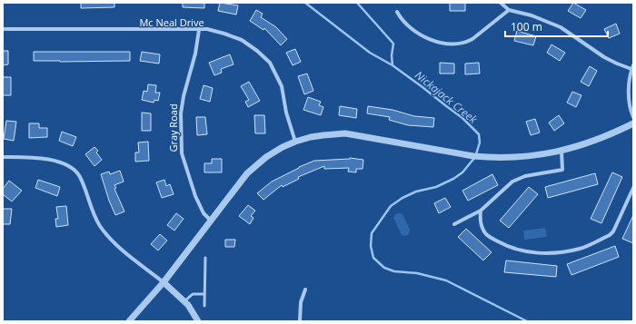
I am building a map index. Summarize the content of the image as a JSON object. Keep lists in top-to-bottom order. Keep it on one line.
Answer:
{"streets":{"street":["Mc Neal Drive","Gray Road"]},"crossings":[["Mc Neal Drive","Gray Road"]],"water":["Nickajack Creek"],"scale_bar":"100 m"}
